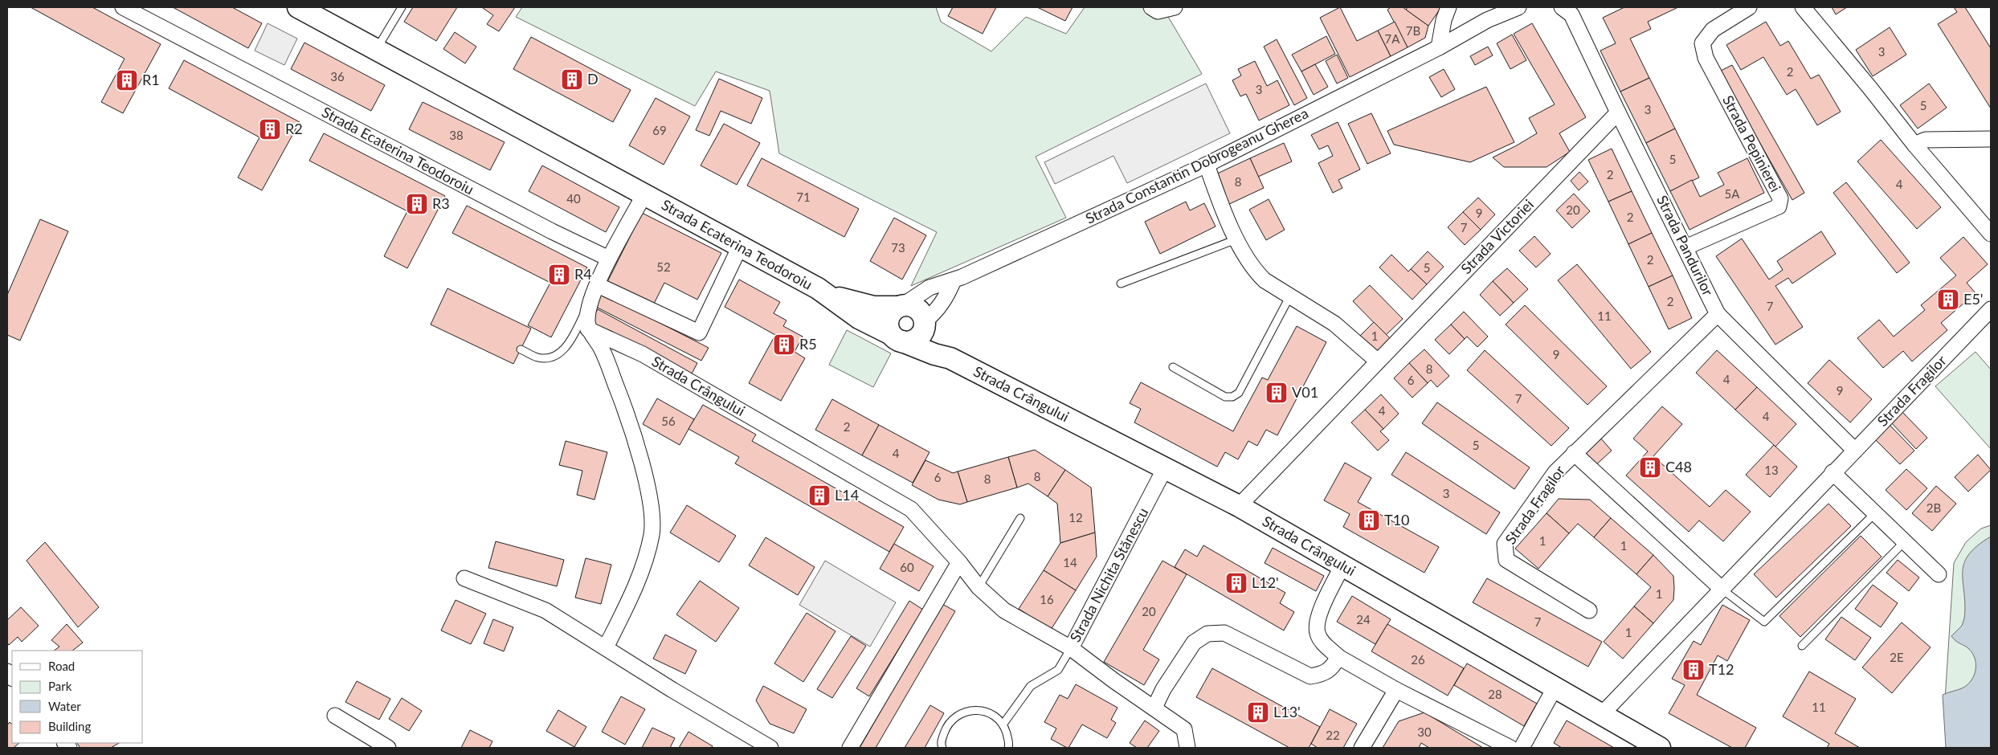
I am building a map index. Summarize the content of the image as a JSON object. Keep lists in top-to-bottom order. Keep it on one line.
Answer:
{"streets":{"main road":["Strada Ecaterina Teodoroiu","Strada Crângului"],"street":["Strada Pepinierei","Strada Constantin Dobrogeanu Gherea","Strada Victoriei","Strada Pandurilor","Strada Fragilor","Strada Nichita Stănescu"]},"crossings":[["Strada Pepinierei","Strada Pandurilor"],["Strada Ecaterina Teodoroiu","Strada Constantin Dobrogeanu Gherea"],["Strada Ecaterina Teodoroiu","Strada Crângului"],["Strada Constantin Dobrogeanu Gherea","Strada Crângului"],["Strada Victoriei","Strada Pandurilor"],["Strada Victoriei","Strada Crângului"],["Strada Pandurilor","Strada Fragilor"],["Strada Crângului","Strada Fragilor"],["Strada Crângului","Strada Nichita Stănescu"]],"places":{"building":["D","R1","R2","R3","R4","E5'","R5","V01","C48","L14","T10","L12'","T12","L13'"]},"house_numbers":["7B","7A","3","2","36","3","5","3","69","38","5","2","8","4","5A","71","40","20","9","2","7","73","2","52","5","2","7","11","1","9","8","4","6","9","7","4","4","56","2","5","4","13","8","6","8","3","2B","12","1","1","14","60","1","16","20","24","7","1","2E","26","28","11","30","22"],"legend":["Road","Park","Water","Building"]}
